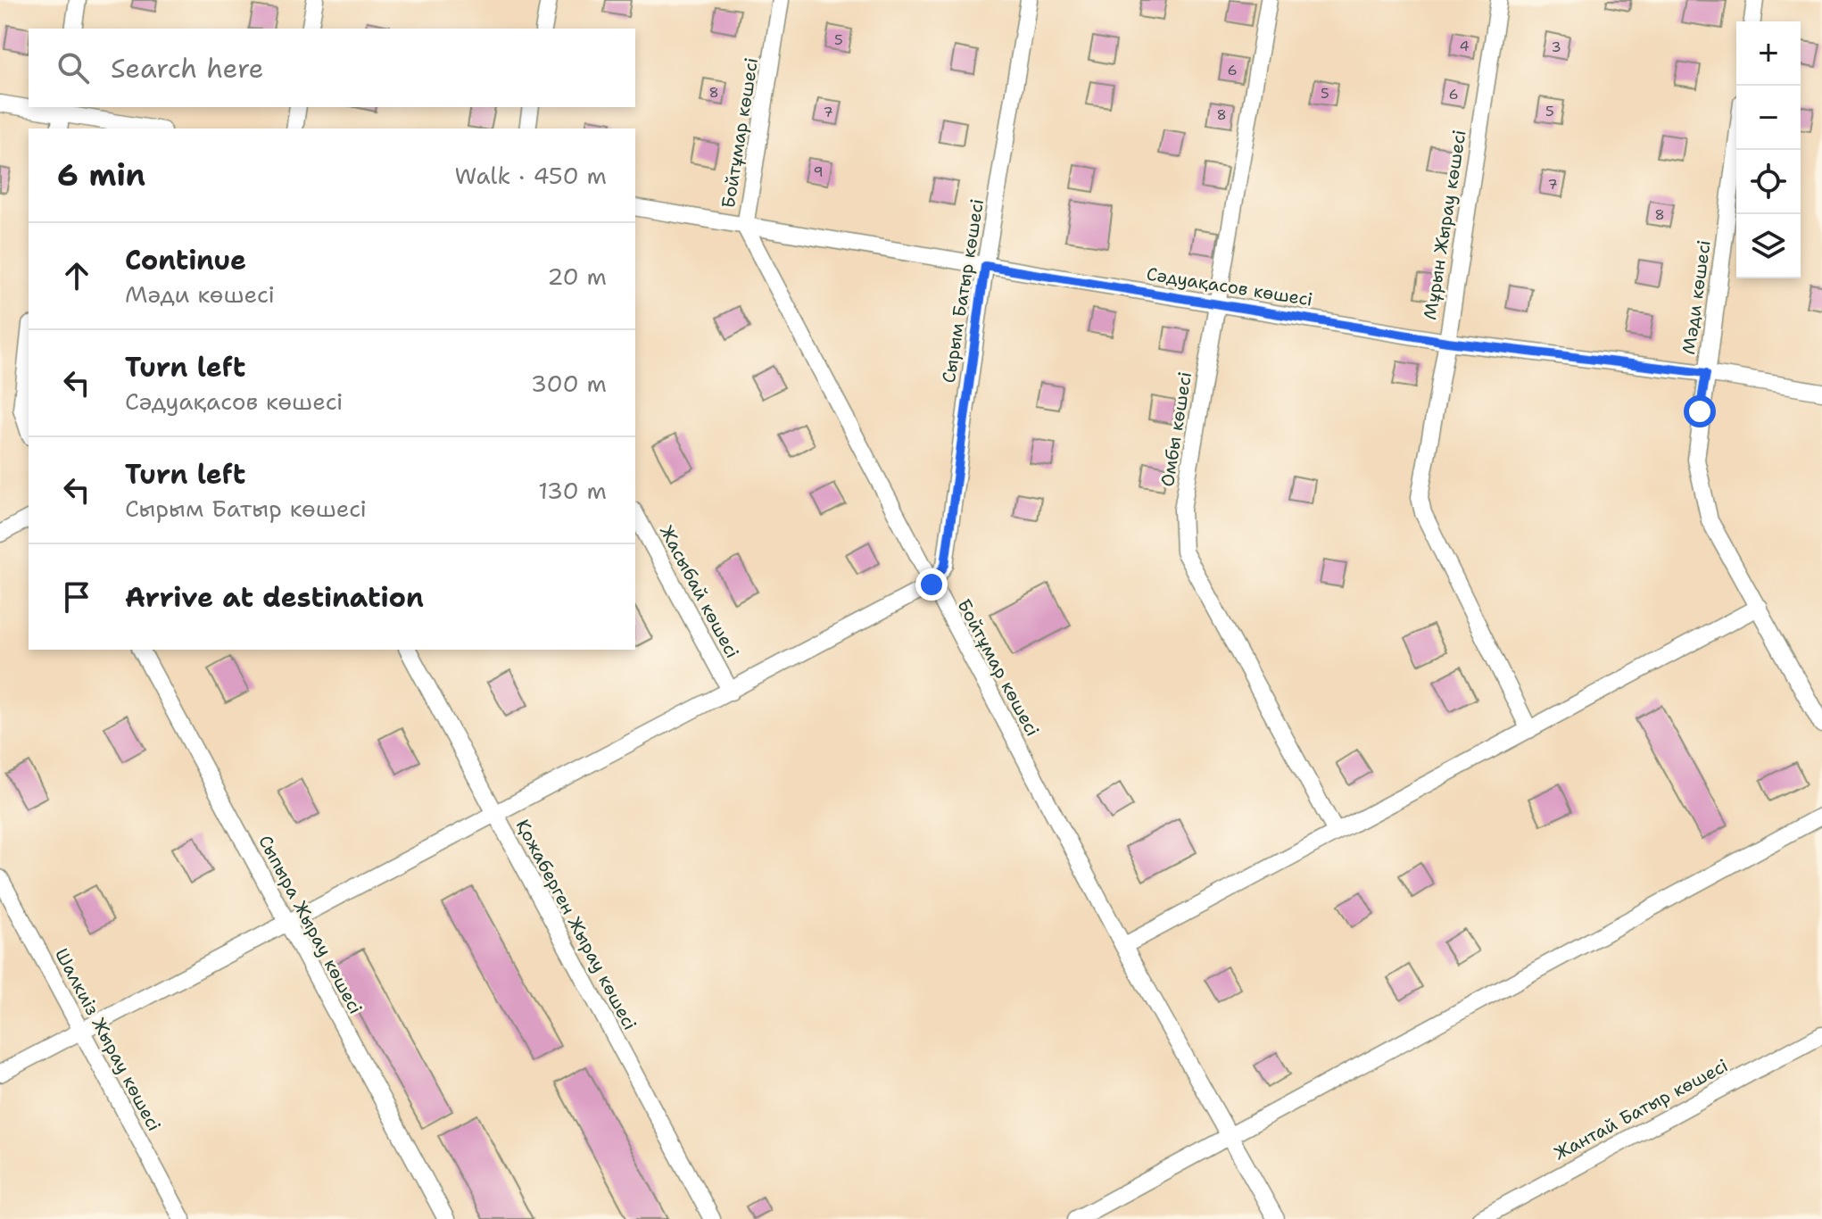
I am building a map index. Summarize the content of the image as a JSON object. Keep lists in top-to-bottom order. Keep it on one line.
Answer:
{"streets":{"street":["Бойтұмар көшесі","Мұрын Жырау көшесі","Сәдуақасов көшесі","Сырым Батыр көшесі","Мәди көшесі","Омбы көшесі","Жасыбай көшесі","Сыпыра Жырау көшесі","Қожаберген Жырау көшесі","Шалкиіз Жырау көшесі","Жантай Батыр көшесі"]},"crossings":[["Бойтұмар көшесі","Сәдуақасов көшесі"],["Бойтұмар көшесі","Сырым Батыр көшесі"],["Мұрын Жырау көшесі","Сәдуақасов көшесі"],["Сәдуақасов көшесі","Сырым Батыр көшесі"],["Сәдуақасов көшесі","Мәди көшесі"],["Сәдуақасов көшесі","Омбы көшесі"]],"house_numbers":["5","4","3","6","8","5","6","5","7","8","9","7","8"],"page":{"map_buttons":["+","−"],"search":"Search here","heading":["6 min","Walk · 450 m"],"list":[["Continue","Мәди көшесі","20 m"],["Turn left","Сәдуақасов көшесі","300 m"],["Turn left","Сырым Батыр көшесі","130 m"],"Arrive at destination"]}}
